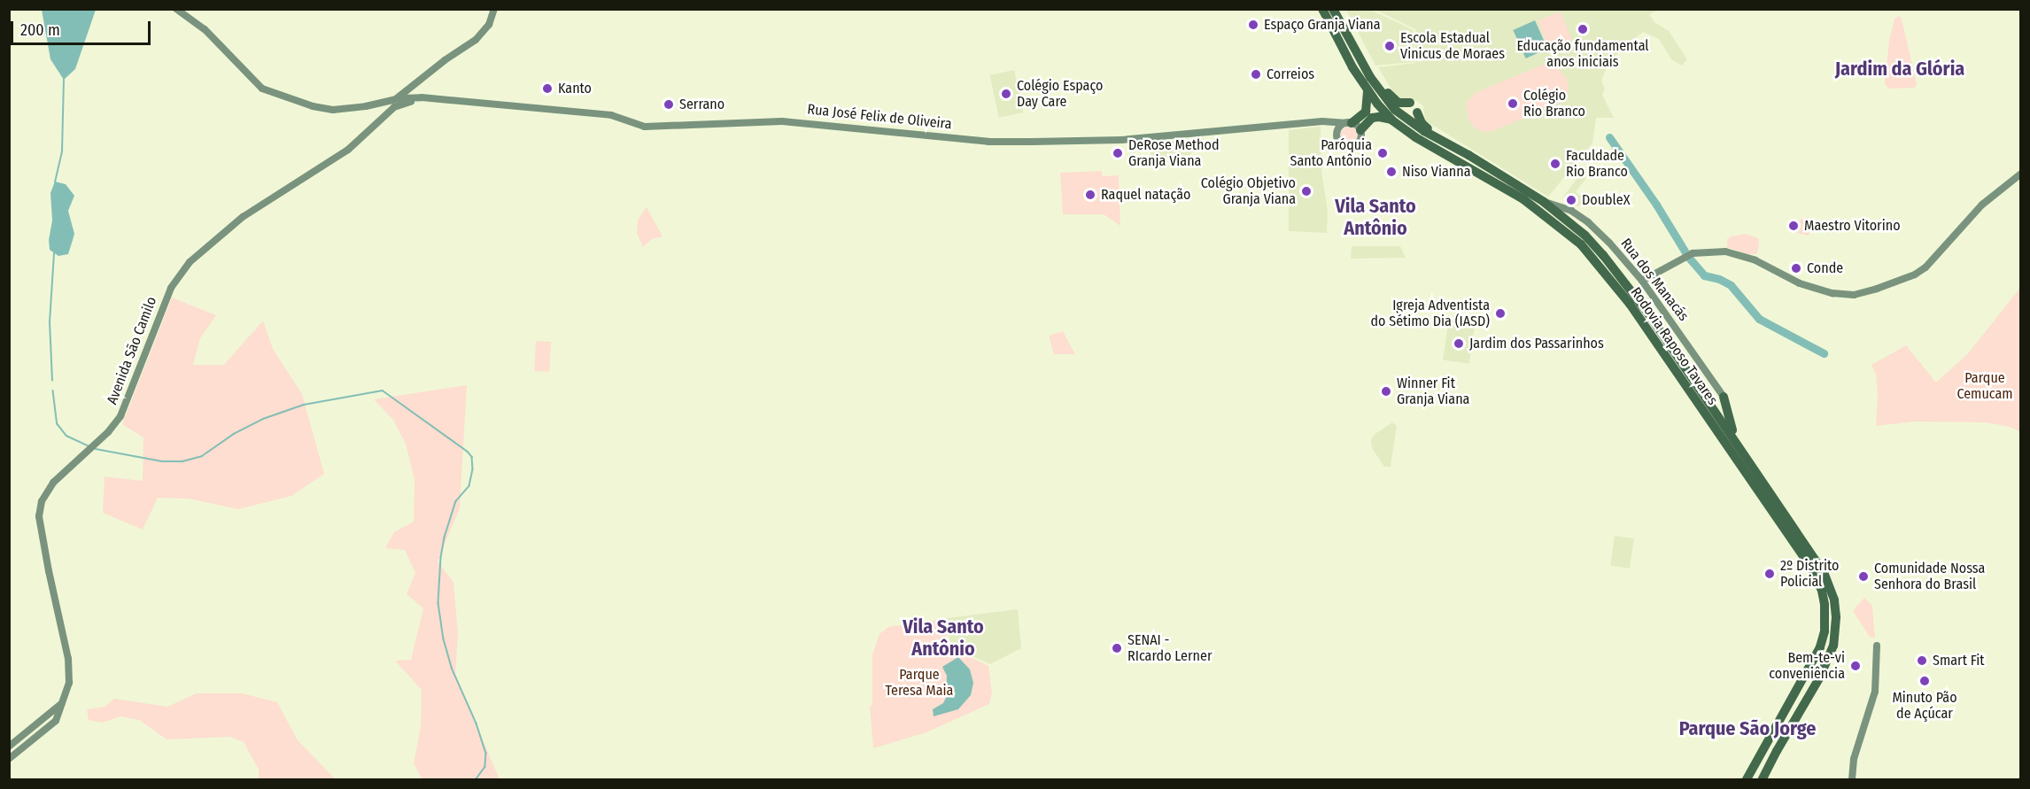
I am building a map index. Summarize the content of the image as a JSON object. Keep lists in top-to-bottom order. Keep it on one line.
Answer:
{"streets":{"highway":["Rodovia Raposo Tavares"],"main road":["Rua José Felix de Oliveira","Rua dos Manacás","Avenida São Camilo"]},"crossings":[["Rua José Felix de Oliveira","Avenida São Camilo"],["Rua dos Manacás","Rodovia Raposo Tavares"]],"districts":["Jardim da Glória","Vila Santo Antônio","Vila Santo Antônio","Parque São Jorge"],"parks":["Parque Cemucam","Parque Teresa Maia"],"places":["Espaço Granja Viana","Educação fundamental anos iniciais","Escola Estadual Vinicus de Moraes","Correios","Kanto","Colégio Espaço Day Care","Colégio Rio Branco","Serrano","DeRose Method Granja Viana","Paróquia Santo Antônio","Faculdade Rio Branco","Niso Vianna","Colégio Objetivo Granja Viana","Raquel natação","DoubleX","Maestro Vitorino","Conde","Igreja Adventista do Sétimo Dia (IASD)","Jardim dos Passarinhos","Winner Fit Granja Viana","2º Distrito Policial","Comunidade Nossa Senhora do Brasil","SENAI - RIcardo Lerner","Smart Fit","Bem-te-vi conveniência","Minuto Pão de Açúcar"],"scale_bar":"200 m"}
